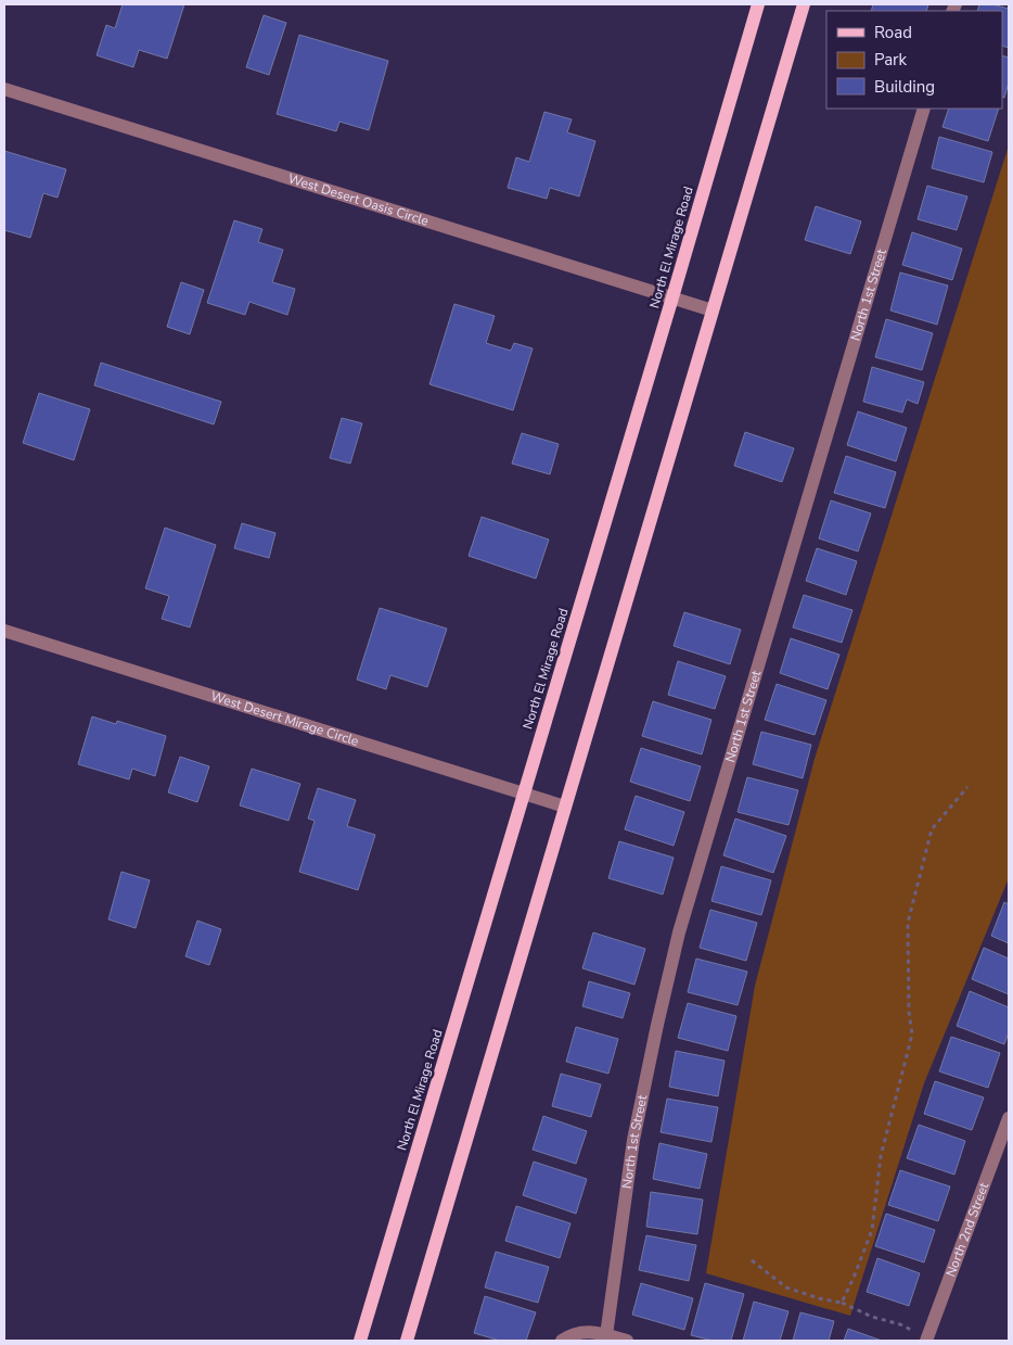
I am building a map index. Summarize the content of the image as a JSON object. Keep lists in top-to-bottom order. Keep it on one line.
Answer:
{"streets":{"main road":["North El Mirage Road"],"street":["West Desert Oasis Circle","North 1st Street","West Desert Mirage Circle","North 2nd Street"]},"crossings":[["West Desert Oasis Circle","North El Mirage Road"],["North El Mirage Road","West Desert Mirage Circle"]],"legend":["Road","Park","Building"]}
